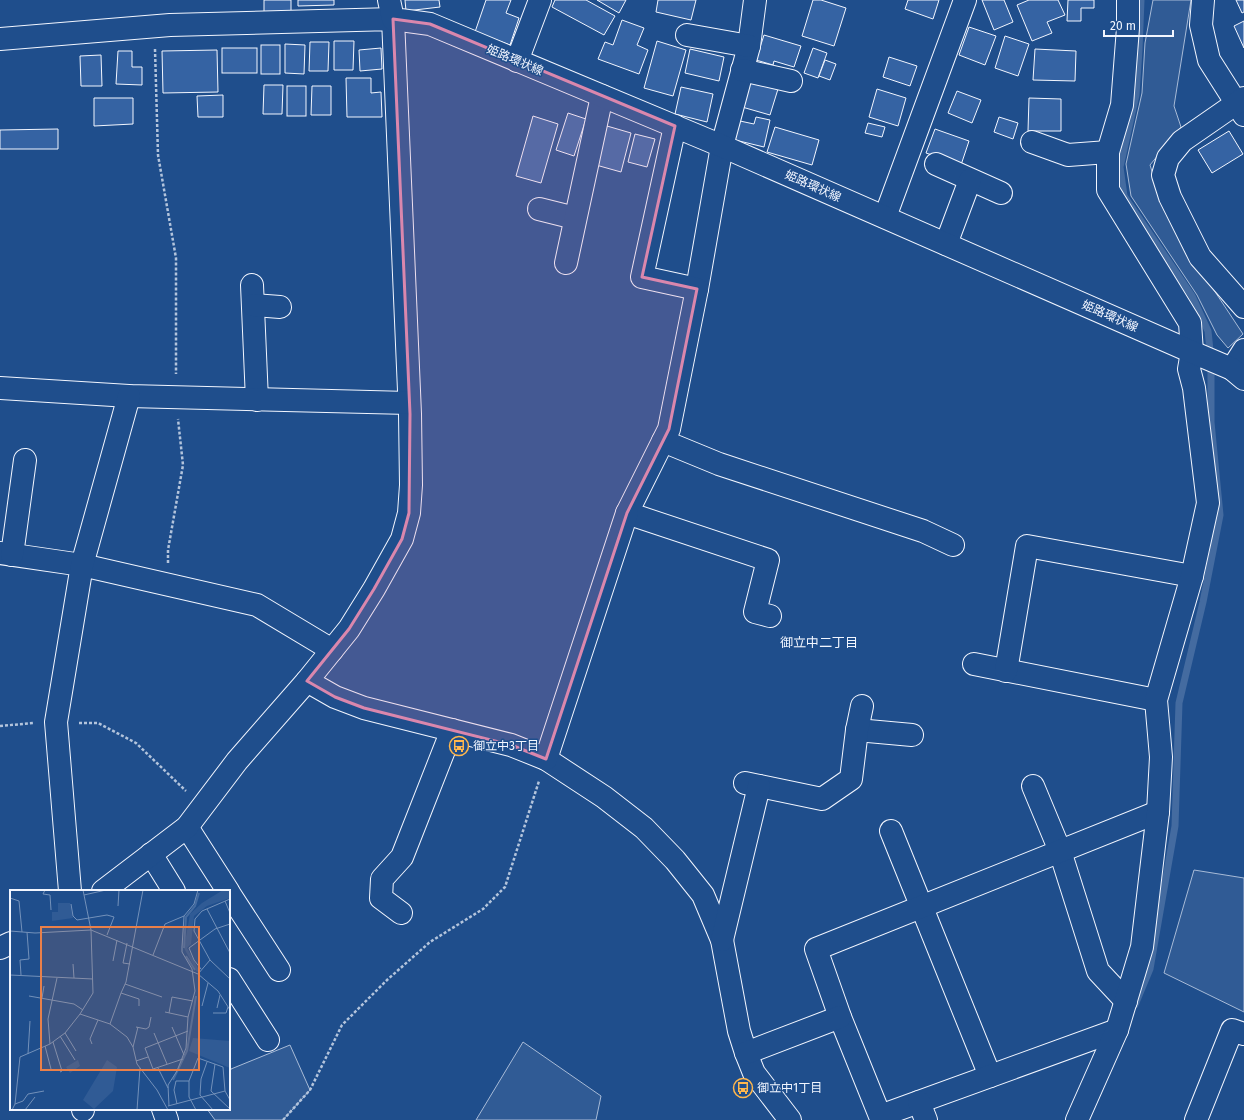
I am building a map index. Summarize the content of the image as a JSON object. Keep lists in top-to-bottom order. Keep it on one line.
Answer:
{"streets":{"street":["姫路環状線"]},"districts":["御立中二丁目"],"places":{"bus stop":["御立中3丁目","御立中1丁目"]},"scale_bar":"20 m"}
